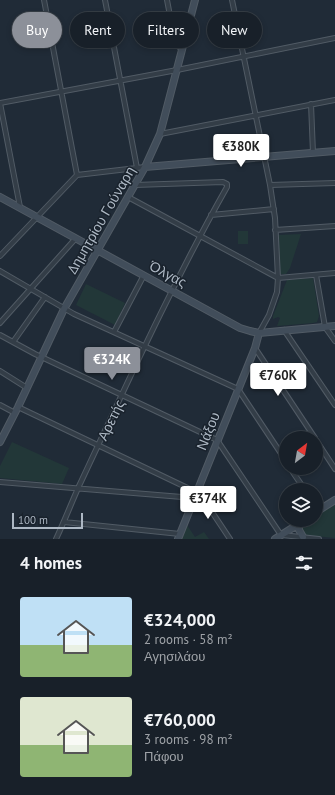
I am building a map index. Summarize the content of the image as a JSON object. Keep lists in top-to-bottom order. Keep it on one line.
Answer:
{"streets":{"street":["Δημητρίου Γούναρη","Όλγας","Αρετής","Νάξου"]},"crossings":[["Δημητρίου Γούναρη","Όλγας"],["Δημητρίου Γούναρη","Αρετής"],["Όλγας","Αρετής"],["Όλγας","Νάξου"]],"scale_bar":"100 m","north":"top right","page":{"chip":["Buy","Rent","Filters","New"],"price":["€380K","€324K","€760K","€374K"],"scale":"100 m","heading":"4 homes","list":[{"name":"€324,000","note":"2 rooms · 58 m² · Αγησιλάου"},{"name":"€760,000","note":"3 rooms · 98 m² · Πάφου"}]}}
